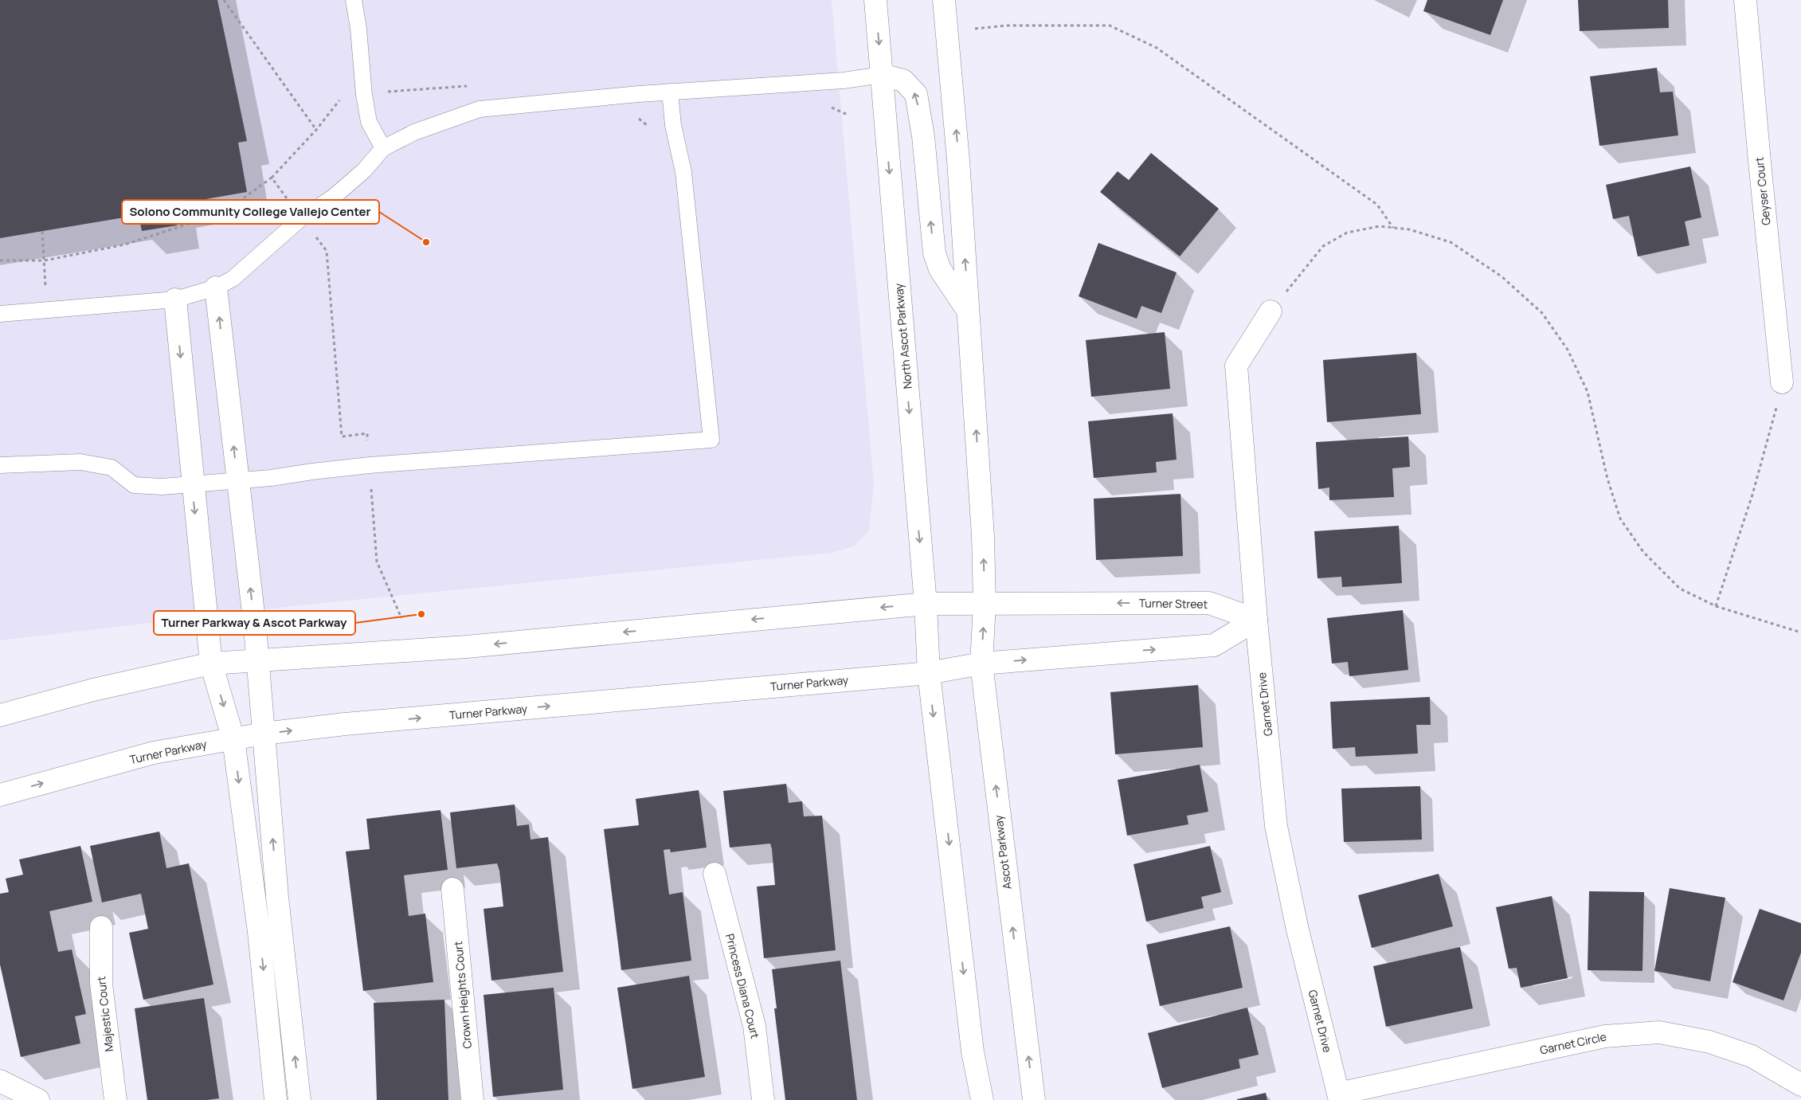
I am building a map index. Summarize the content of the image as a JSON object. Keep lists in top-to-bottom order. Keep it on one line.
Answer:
{"streets":{"street":["Geyser Court","North Ascot Parkway","Turner Street","Turner Parkway","Garnet Drive","Ascot Parkway","Princess Diana Court","Crown Heights Court","Majestic Court","Garnet Circle"]},"crossings":[["North Ascot Parkway","Turner Street"],["North Ascot Parkway","Turner Parkway"],["Turner Street","Garnet Drive"],["Turner Street","Ascot Parkway"],["Turner Parkway","Ascot Parkway"],["Garnet Drive","Garnet Circle"]],"places":["Solono Community College Vallejo Center","Turner Parkway & Ascot Parkway"]}
